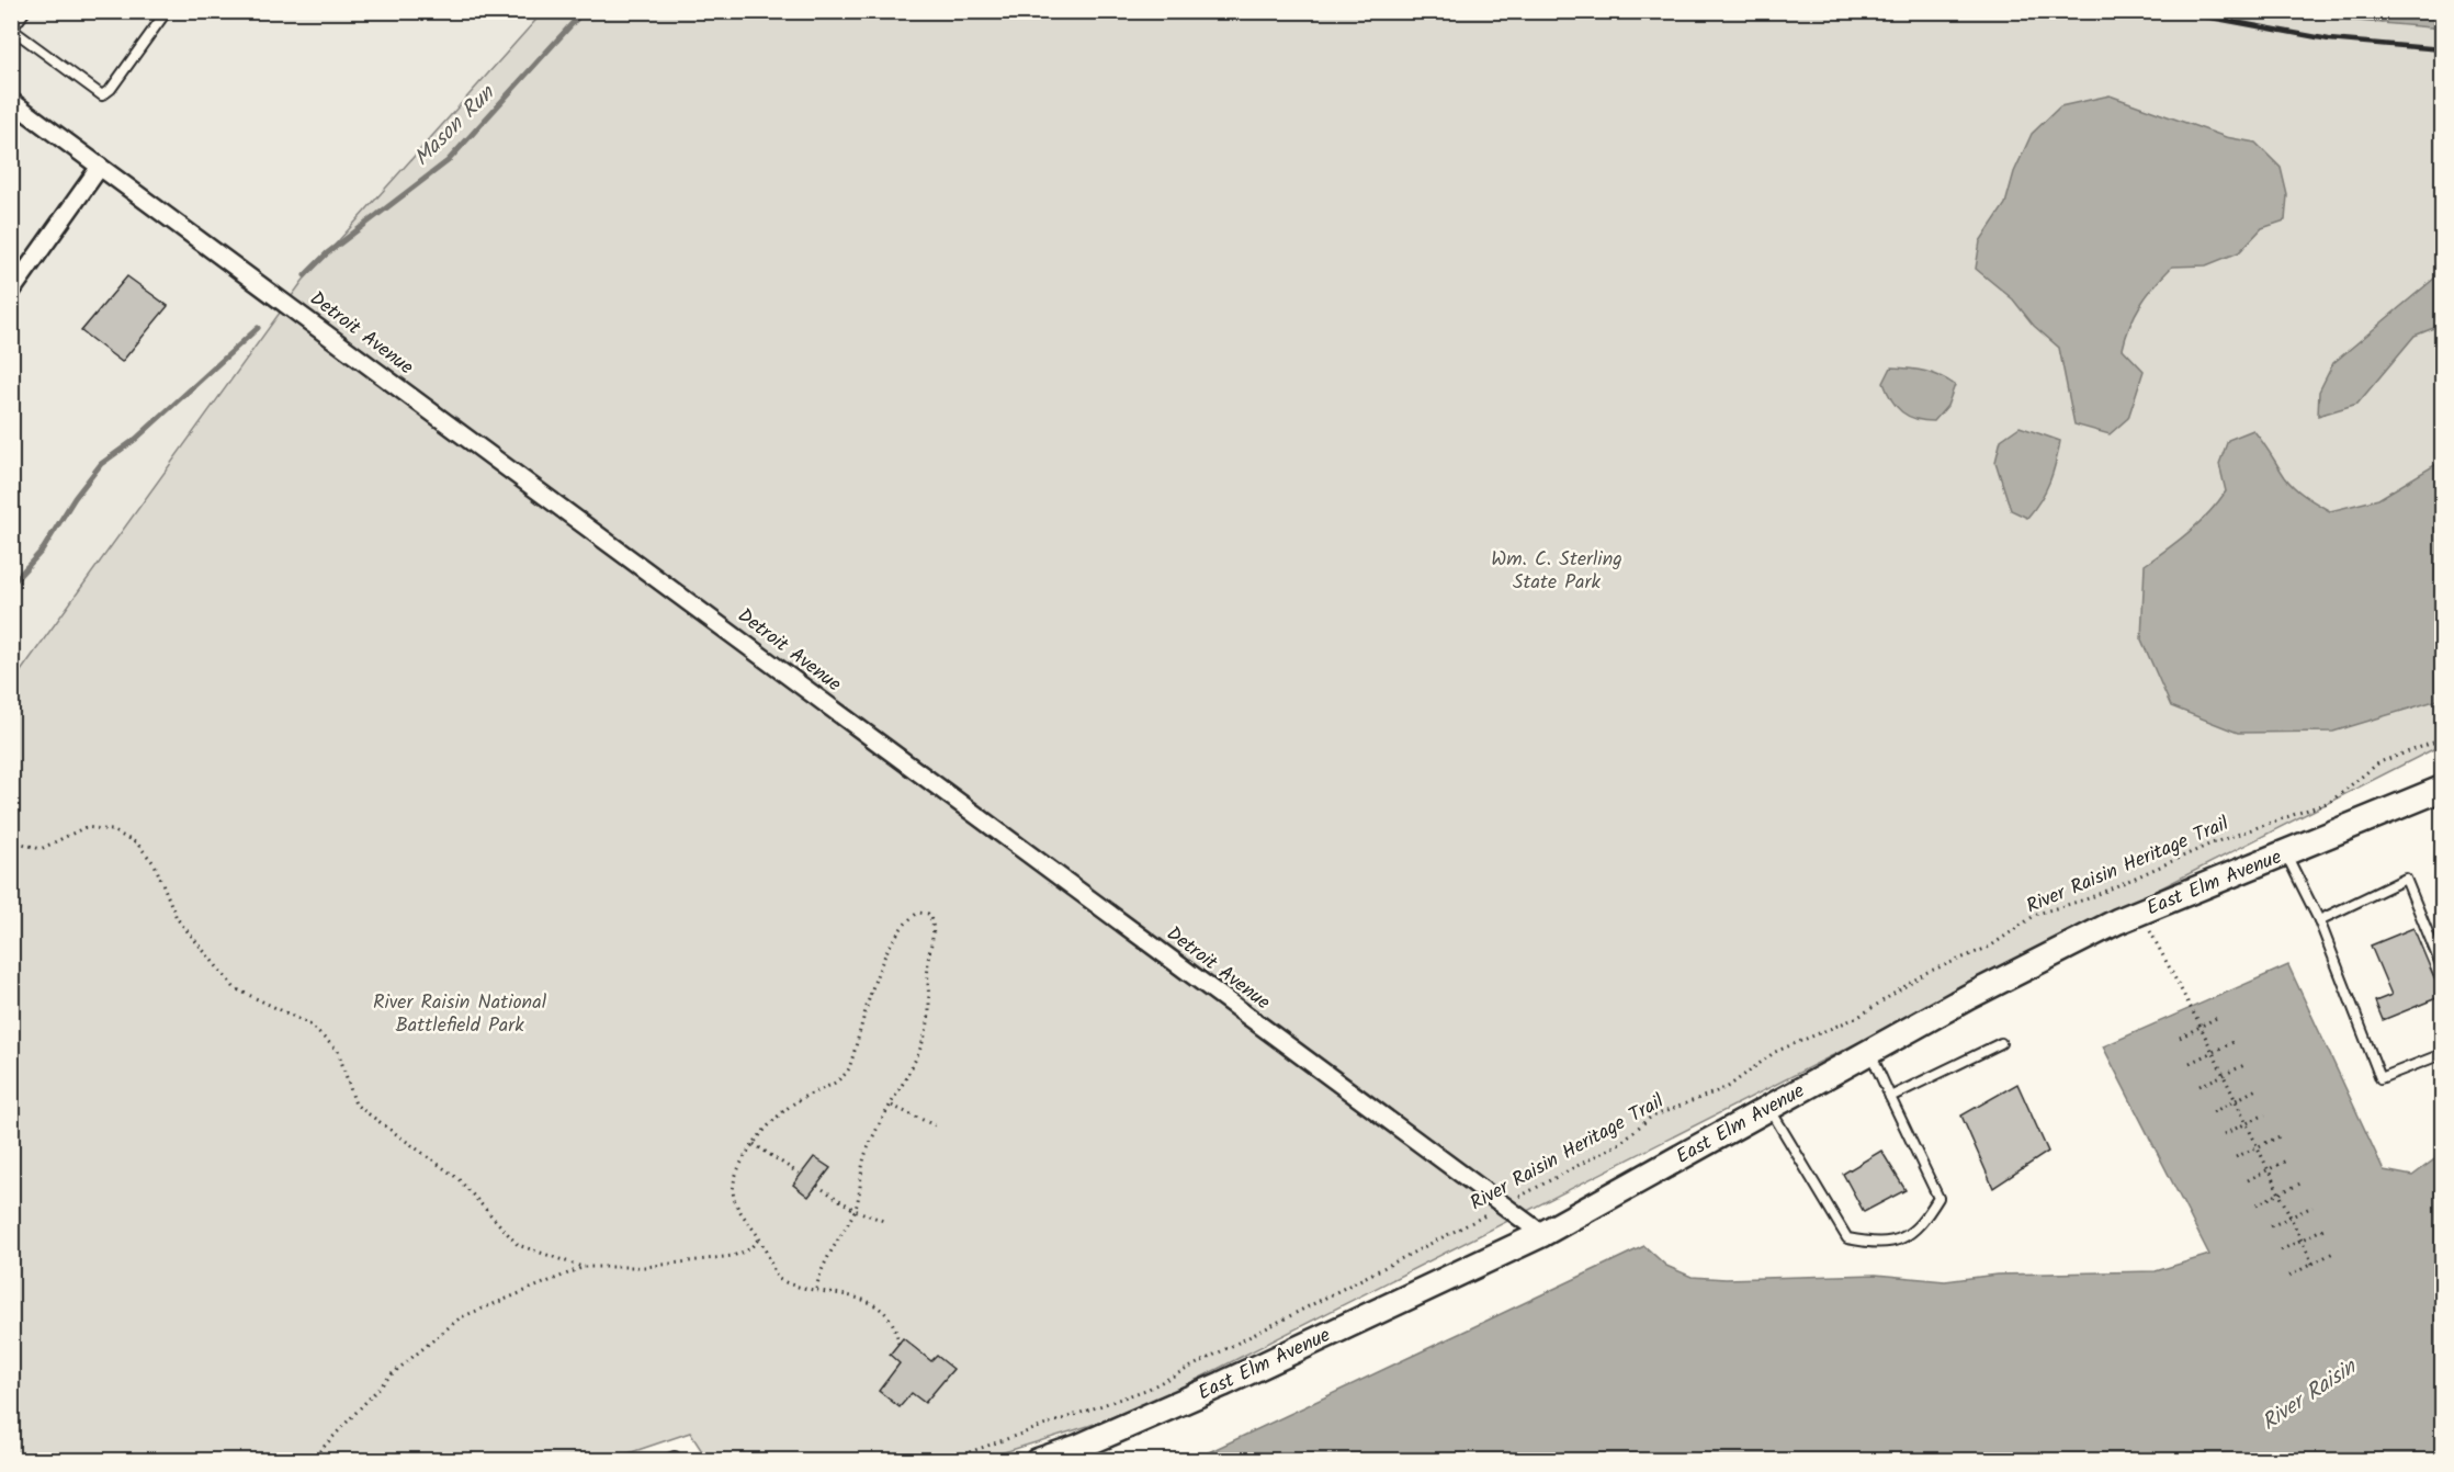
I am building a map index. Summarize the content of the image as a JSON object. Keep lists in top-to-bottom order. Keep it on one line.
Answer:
{"streets":{"main road":["East Elm Avenue"],"street":["Detroit Avenue"],"path":["River Raisin Heritage Trail"]},"crossings":[["Detroit Avenue","River Raisin Heritage Trail"],["Detroit Avenue","East Elm Avenue"]],"water":["Mason Run","River Raisin"],"parks":["Wm. C. Sterling State Park","River Raisin National Battlefield Park"]}
